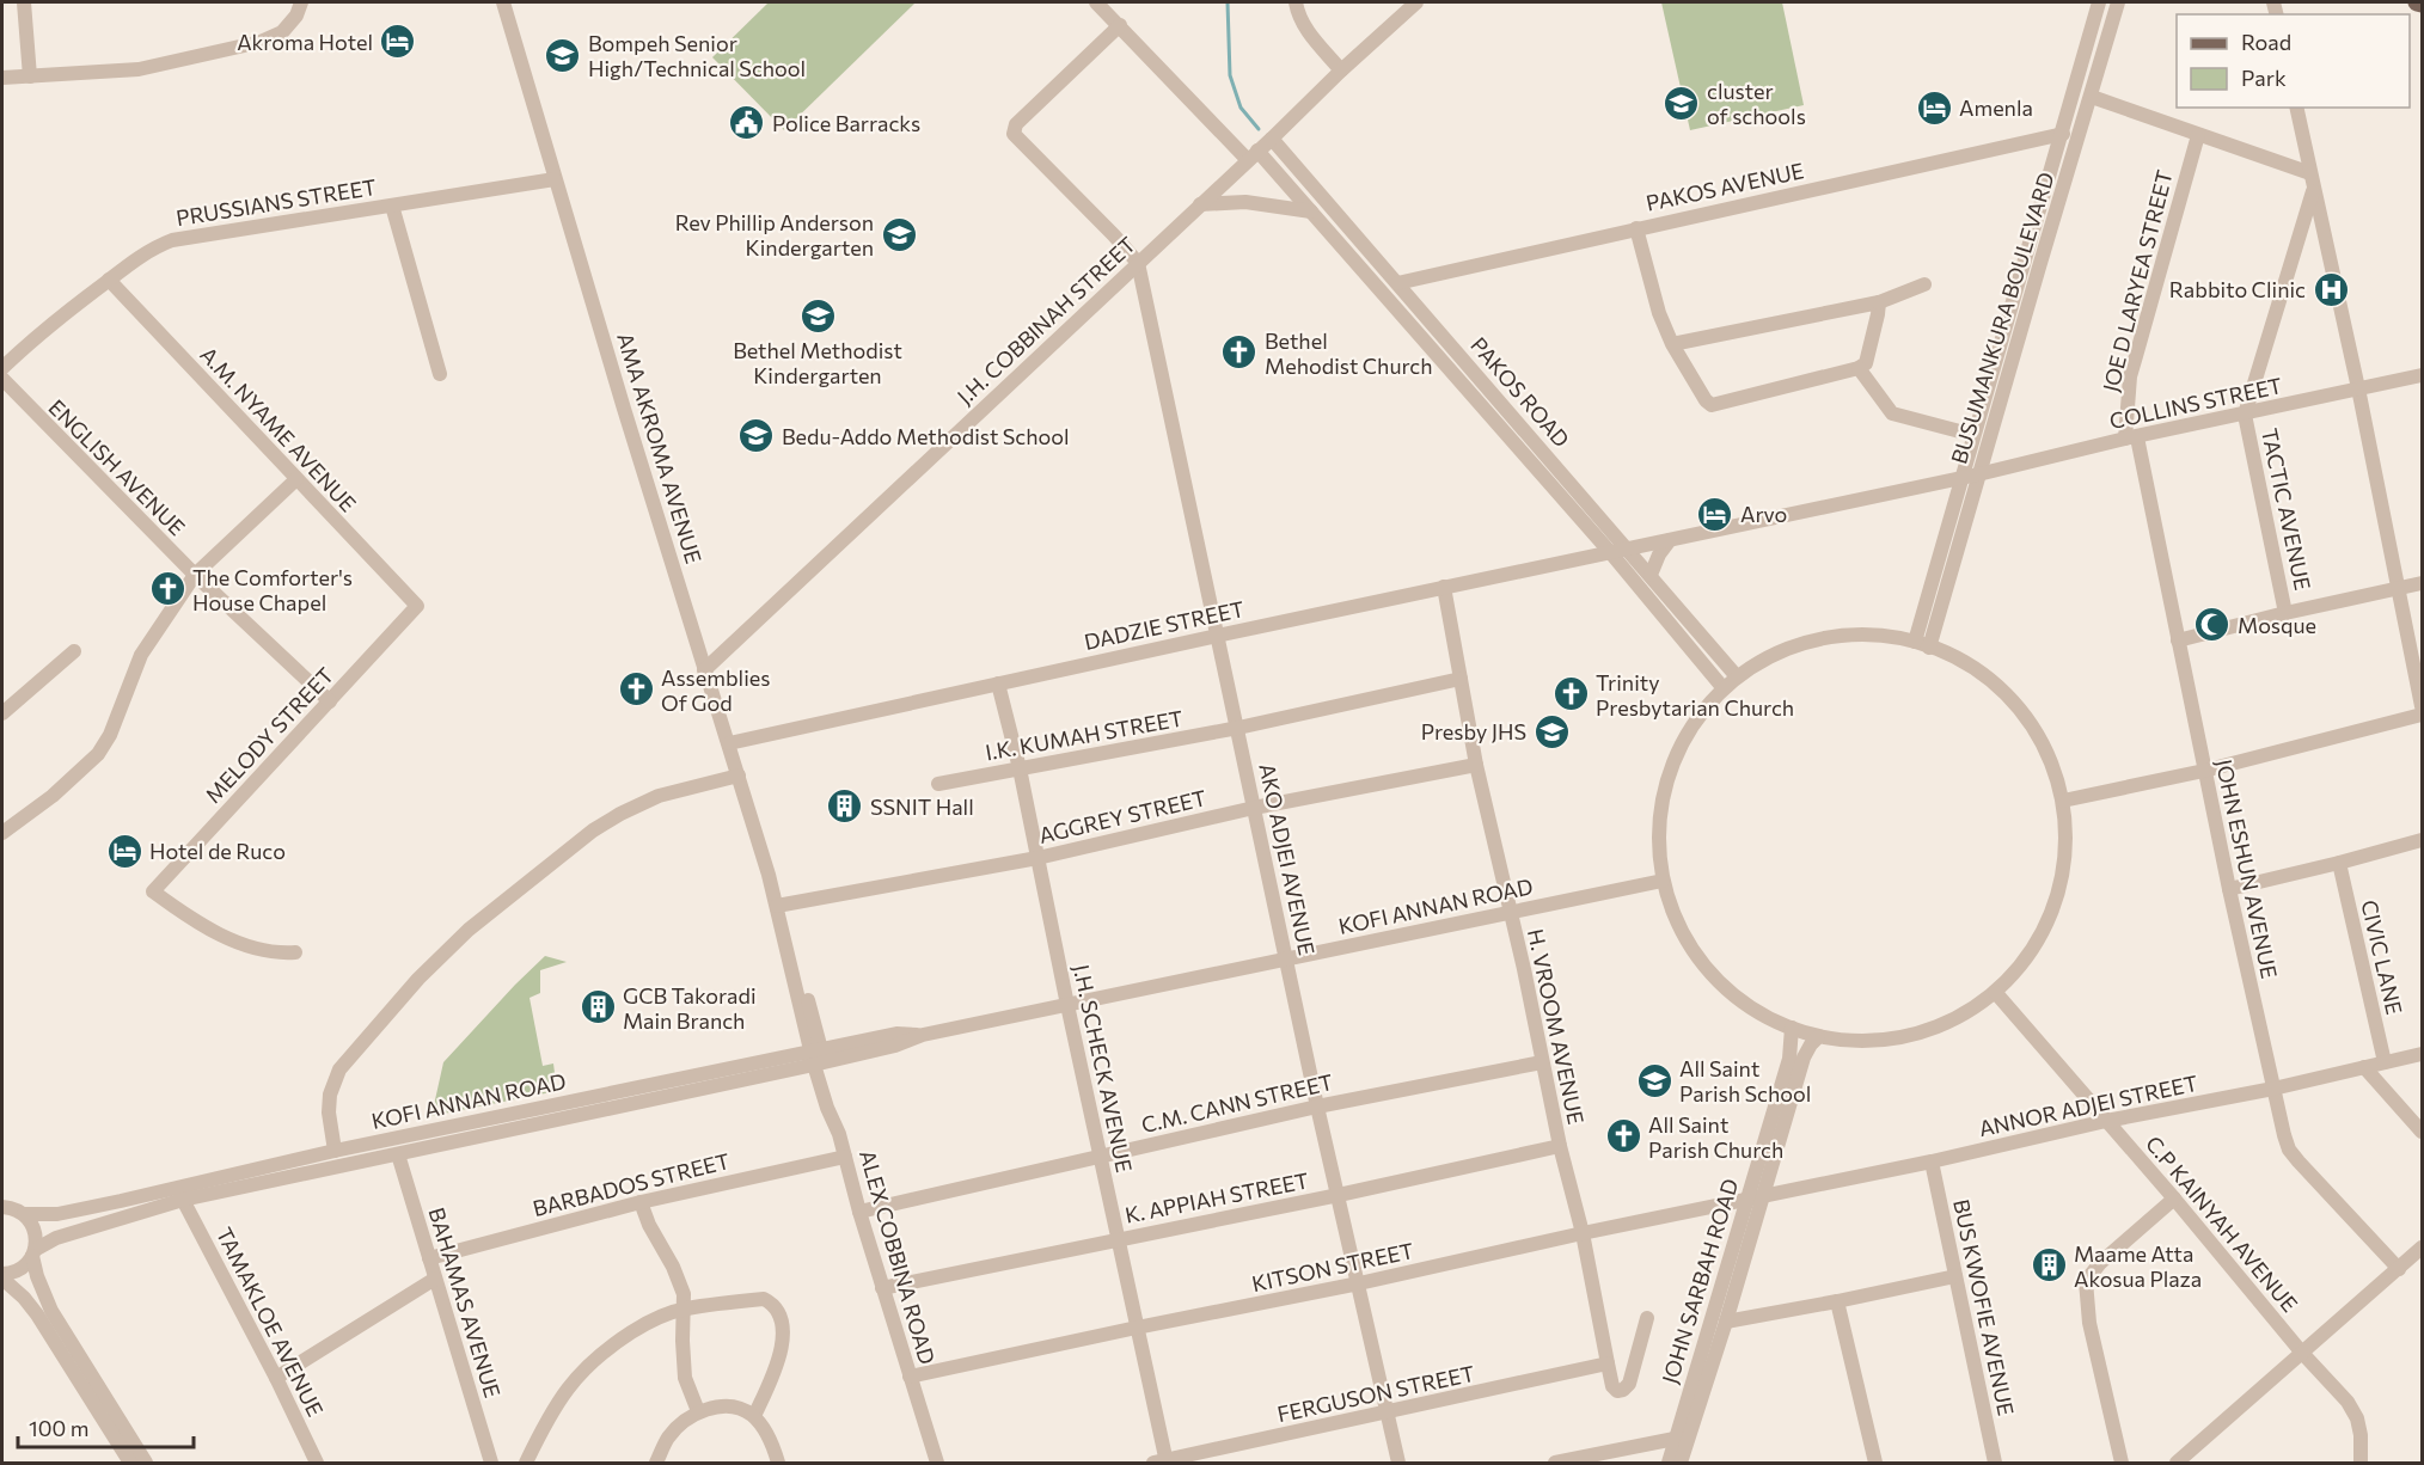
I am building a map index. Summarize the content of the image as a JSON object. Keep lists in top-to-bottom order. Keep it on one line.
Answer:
{"streets":{"street":["PAKOS AVENUE","PRUSSIANS STREET","JOE D LARYEA STREET","BUSUMANKURA BOULEVARD","J.H. COBBINAH STREET","PAKOS ROAD","COLLINS STREET","A.M. NYAME AVENUE","AMA AKROMA AVENUE","ENGLISH AVENUE","TACTIC AVENUE","DADZIE STREET","MELODY STREET","I.K. KUMAH STREET","AGGREY STREET","AKO ADJEI AVENUE","JOHN ESHUN AVENUE","KOFI ANNAN ROAD","CIVIC LANE","H. VROOM AVENUE","J.H. SCHECK AVENUE","C.M. CANN STREET","ANNOR ADJEI STREET","BARBADOS STREET","K. APPIAH STREET","C.P KAINYAH AVENUE","ALEX COBBINA ROAD","KITSON STREET","JOHN SARBAH ROAD","BAHAMAS AVENUE","BUS KWOFIE AVENUE","TAMAKLOE AVENUE","FERGUSON STREET"]},"crossings":[["PAKOS AVENUE","BUSUMANKURA BOULEVARD"],["PAKOS AVENUE","PAKOS ROAD"],["PRUSSIANS STREET","A.M. NYAME AVENUE"],["PRUSSIANS STREET","AMA AKROMA AVENUE"],["JOE D LARYEA STREET","COLLINS STREET"],["JOE D LARYEA STREET","JOHN ESHUN AVENUE"],["BUSUMANKURA BOULEVARD","COLLINS STREET"],["J.H. COBBINAH STREET","PAKOS ROAD"],["J.H. COBBINAH STREET","AMA AKROMA AVENUE"],["J.H. COBBINAH STREET","AKO ADJEI AVENUE"],["PAKOS ROAD","DADZIE STREET"],["COLLINS STREET","TACTIC AVENUE"],["COLLINS STREET","JOHN ESHUN AVENUE"],["A.M. NYAME AVENUE","MELODY STREET"],["AMA AKROMA AVENUE","DADZIE STREET"],["AMA AKROMA AVENUE","AGGREY STREET"],["AMA AKROMA AVENUE","KOFI ANNAN ROAD"],["AMA AKROMA AVENUE","ALEX COBBINA ROAD"],["ENGLISH AVENUE","MELODY STREET"],["DADZIE STREET","AKO ADJEI AVENUE"],["DADZIE STREET","H. VROOM AVENUE"],["DADZIE STREET","J.H. SCHECK AVENUE"],["I.K. KUMAH STREET","AKO ADJEI AVENUE"],["I.K. KUMAH STREET","H. VROOM AVENUE"],["I.K. KUMAH STREET","J.H. SCHECK AVENUE"],["AGGREY STREET","AKO ADJEI AVENUE"],["AGGREY STREET","H. VROOM AVENUE"],["AGGREY STREET","J.H. SCHECK AVENUE"],["AKO ADJEI AVENUE","KOFI ANNAN ROAD"],["AKO ADJEI AVENUE","C.M. CANN STREET"],["AKO ADJEI AVENUE","K. APPIAH STREET"],["AKO ADJEI AVENUE","KITSON STREET"],["AKO ADJEI AVENUE","FERGUSON STREET"],["JOHN ESHUN AVENUE","ANNOR ADJEI STREET"],["KOFI ANNAN ROAD","H. VROOM AVENUE"],["KOFI ANNAN ROAD","J.H. SCHECK AVENUE"],["KOFI ANNAN ROAD","ALEX COBBINA ROAD"],["KOFI ANNAN ROAD","BAHAMAS AVENUE"],["KOFI ANNAN ROAD","TAMAKLOE AVENUE"],["CIVIC LANE","ANNOR ADJEI STREET"],["H. VROOM AVENUE","C.M. CANN STREET"],["H. VROOM AVENUE","K. APPIAH STREET"],["H. VROOM AVENUE","KITSON STREET"],["H. VROOM AVENUE","FERGUSON STREET"],["J.H. SCHECK AVENUE","C.M. CANN STREET"],["J.H. SCHECK AVENUE","K. APPIAH STREET"],["J.H. SCHECK AVENUE","KITSON STREET"],["J.H. SCHECK AVENUE","FERGUSON STREET"],["C.M. CANN STREET","ALEX COBBINA ROAD"],["ANNOR ADJEI STREET","C.P KAINYAH AVENUE"],["ANNOR ADJEI STREET","KITSON STREET"],["ANNOR ADJEI STREET","JOHN SARBAH ROAD"],["ANNOR ADJEI STREET","BUS KWOFIE AVENUE"],["BARBADOS STREET","ALEX COBBINA ROAD"],["BARBADOS STREET","BAHAMAS AVENUE"],["K. APPIAH STREET","ALEX COBBINA ROAD"],["ALEX COBBINA ROAD","KITSON STREET"],["KITSON STREET","JOHN SARBAH ROAD"]],"places":{"hotel":["Akroma Hotel","Amenla","Arvo","Hotel de Ruco"],"school or university":["Bompeh Senior High/Technical School","cluster of schools","Rev Phillip Anderson Kindergarten","Bethel Methodist Kindergarten","Bedu-Addo Methodist School","Presby JHS","All Saint Parish School"],"public building":["Police Barracks"],"hospital":["Rabbito Clinic"],"church":["Bethel Mehodist Church","The Comforter's House Chapel","Assemblies Of God","Trinity Presbytarian Church","All Saint Parish Church"],"mosque":["Mosque"],"building":["SSNIT Hall","GCB Takoradi Main Branch","Maame Atta Akosua Plaza"]},"legend":["Road","Park"],"scale_bar":"100 m"}
